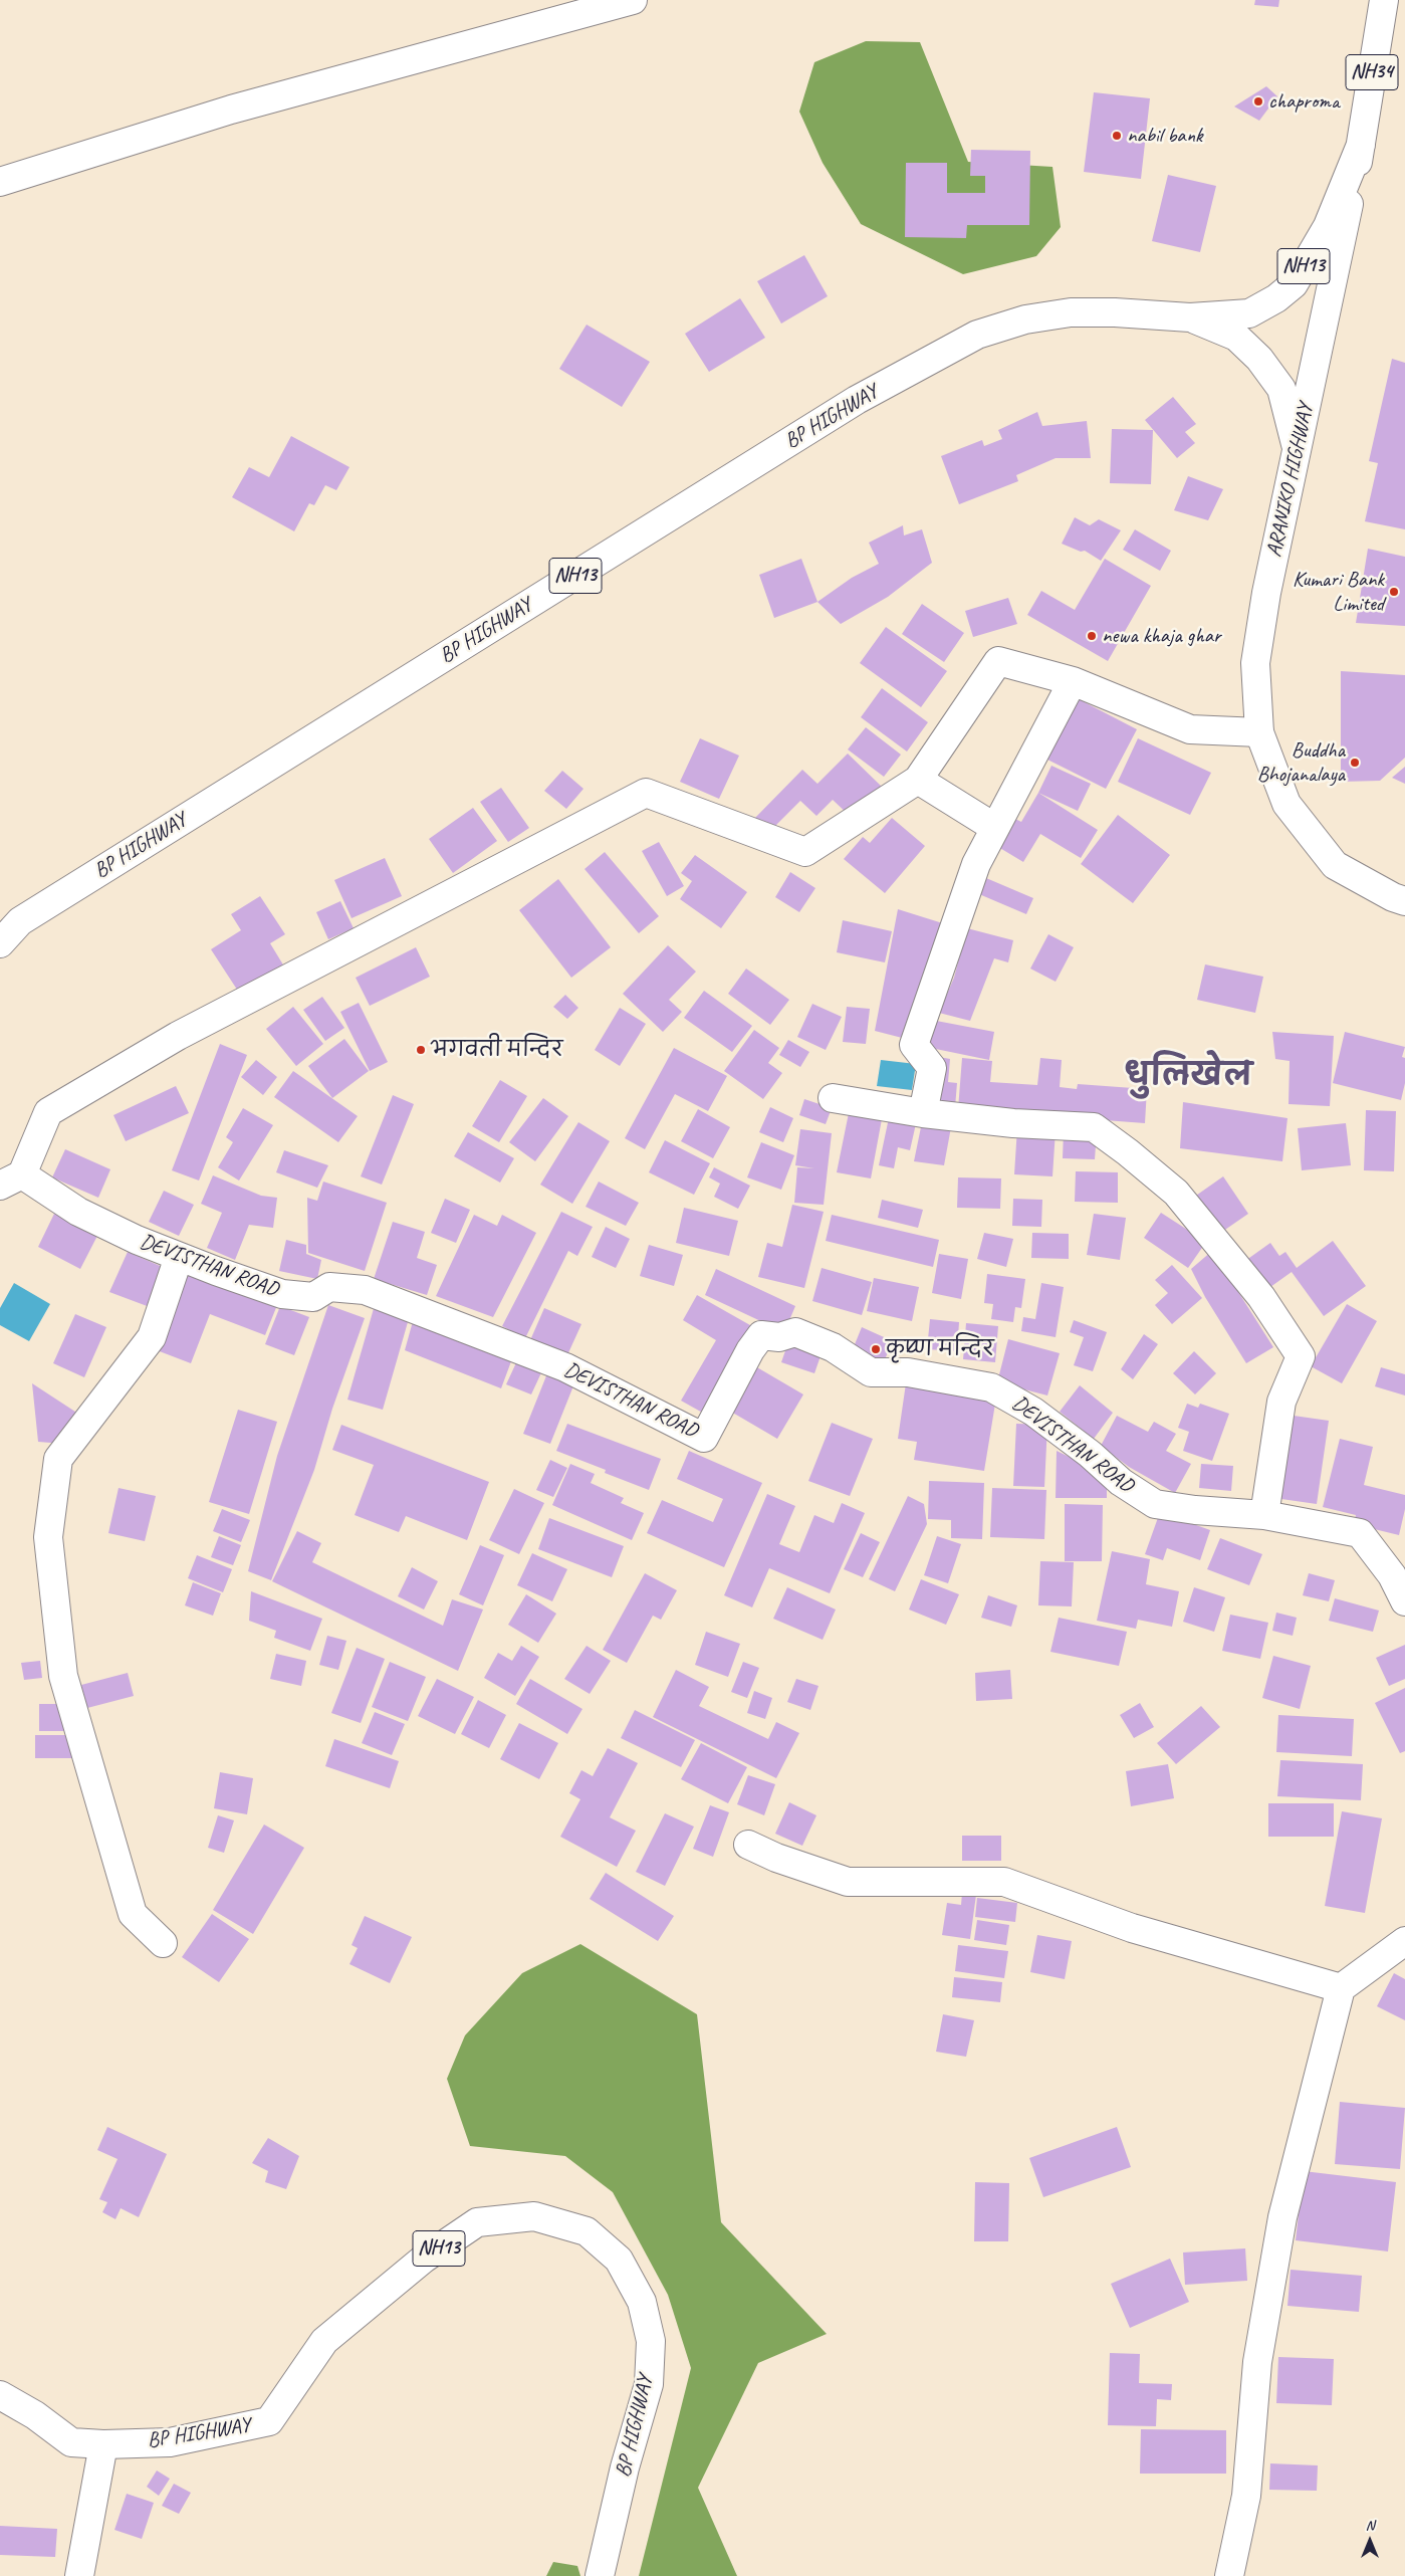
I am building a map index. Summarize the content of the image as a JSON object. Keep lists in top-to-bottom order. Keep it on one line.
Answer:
{"streets":{"main road":["NH34","NH13","BP HIGHWAY","ARANIKO HIGHWAY","DEVISTHAN ROAD"]},"crossings":[["BP HIGHWAY","ARANIKO HIGHWAY"]],"districts":["धुलिखेल"],"places":["chaproma","nabil bank","Kumari Bank Limited","newa khaja ghar","Buddha Bhojanalaya","भगवती मन्दिर","कृष्ण मन्दिर"],"north":"top"}
